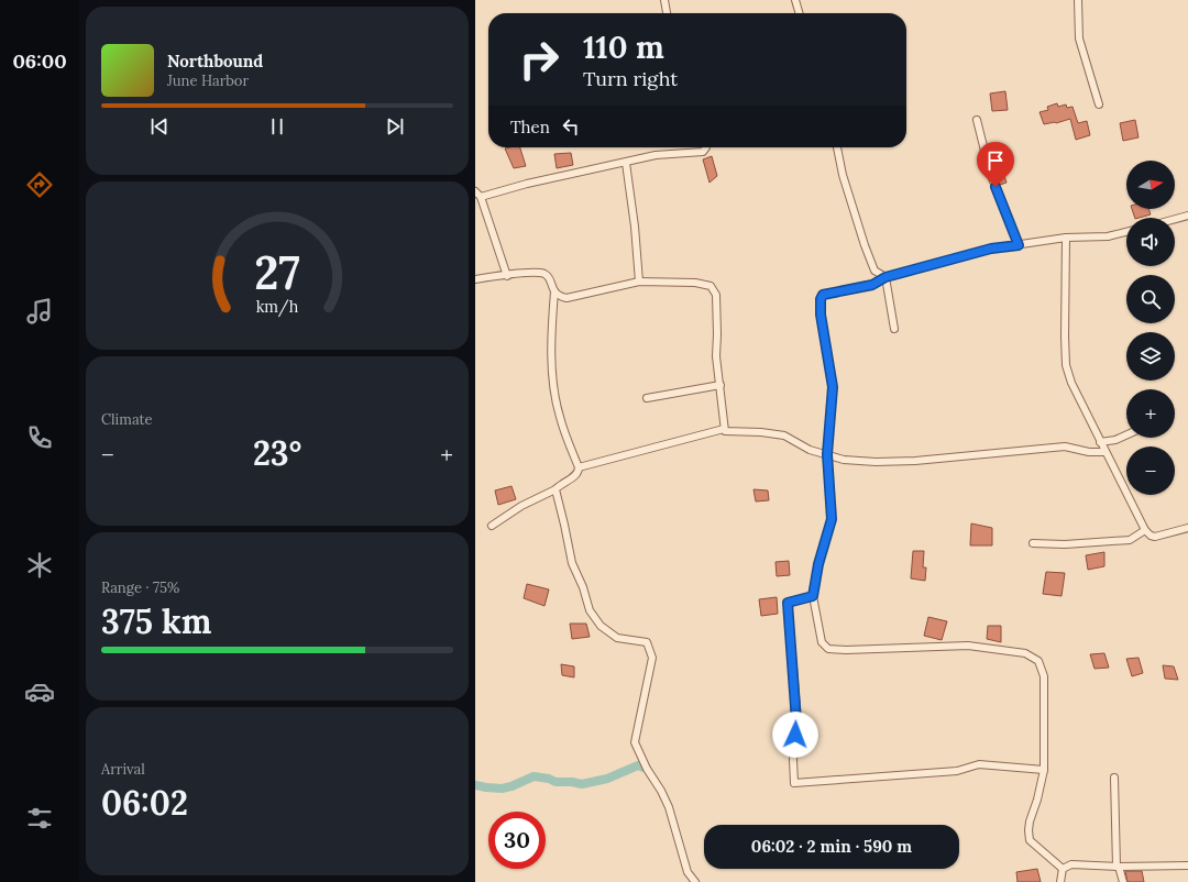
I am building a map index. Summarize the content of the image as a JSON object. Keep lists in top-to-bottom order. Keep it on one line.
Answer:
{"north":"right","page":{"tabs":"06:00","turn":["110 m","Turn right"],"song":["Northbound","June Harbor"],"then":"Then","map_buttons":["+","−"],"tile":["Climate",["Range · 75%","375 km"],["Arrival","06:02"]],"heat":["−","23°","+"],"limit":"30","trip":"06:02 · 2 min · 590 m","gauge":["27","km/h"]}}
